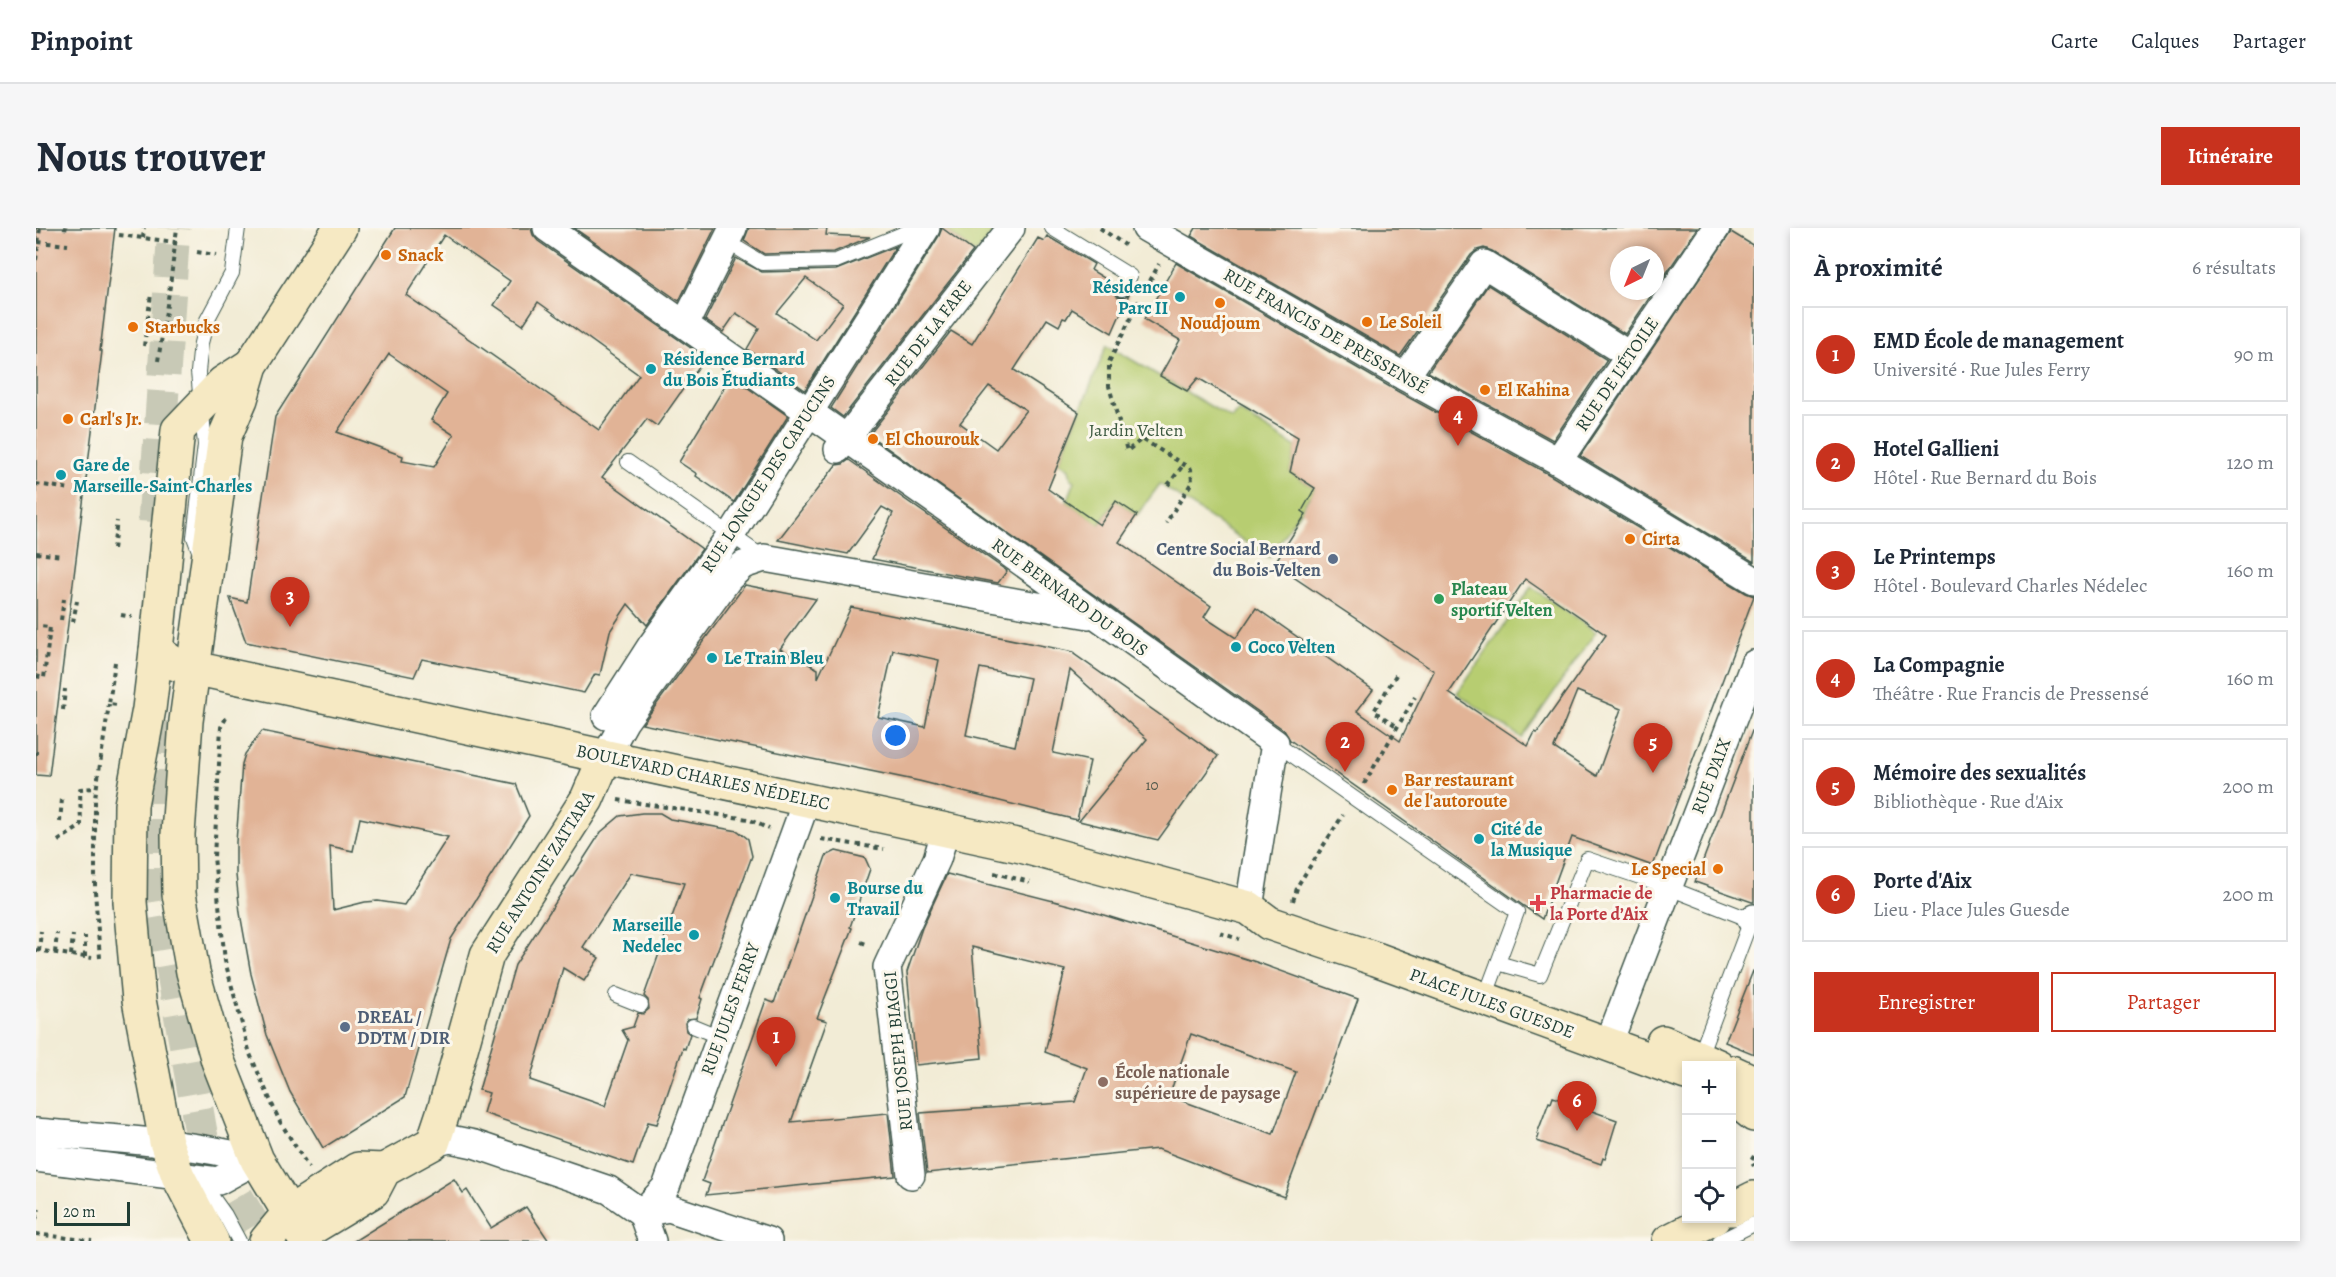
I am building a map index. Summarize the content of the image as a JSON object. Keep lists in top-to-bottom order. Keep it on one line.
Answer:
{"streets":{"main road":["BOULEVARD CHARLES NÉDELEC","RUE ANTOINE ZATTARA","PLACE JULES GUESDE"],"street":["RUE FRANCIS DE PRESSENSÉ","RUE DE LA FARE","RUE DE L'ÉTOILE","RUE LONGUE DES CAPUCINS","RUE BERNARD DU BOIS","RUE D'AIX","RUE JULES FERRY","RUE JOSEPH BIAGGI"]},"crossings":[["RUE FRANCIS DE PRESSENSÉ","RUE DE L'ÉTOILE"],["RUE DE LA FARE","RUE BERNARD DU BOIS"],["RUE LONGUE DES CAPUCINS","RUE BERNARD DU BOIS"],["RUE LONGUE DES CAPUCINS","BOULEVARD CHARLES NÉDELEC"],["RUE LONGUE DES CAPUCINS","RUE ANTOINE ZATTARA"],["RUE BERNARD DU BOIS","PLACE JULES GUESDE"],["RUE D'AIX","PLACE JULES GUESDE"],["BOULEVARD CHARLES NÉDELEC","RUE ANTOINE ZATTARA"],["BOULEVARD CHARLES NÉDELEC","PLACE JULES GUESDE"],["BOULEVARD CHARLES NÉDELEC","RUE JULES FERRY"],["BOULEVARD CHARLES NÉDELEC","RUE JOSEPH BIAGGI"]],"parks":["Jardin Velten"],"places":{"other":["Snack","Résidence Parc II","Noudjoum","Le Soleil","Starbucks","Résidence Bernard du Bois Étudiants","El Kahina","Carl's Jr.","El Chourouk","Gare de Marseille-Saint-Charles","Cirta","Centre Social Bernard du Bois-Velten","Plateau sportif Velten","Coco Velten","Le Train Bleu","Bar restaurant de l'autoroute","Cité de la Musique","Le Special","Bourse du Travail","Marseille Nedelec","DREAL / DDTM / DIR","École nationale supérieure de paysage"],"health":["Pharmacie de la Porte d’Aix"]},"house_numbers":["10"],"scale_bar":"20 m","north":"bottom left","page":{"header":"Pinpoint","nav":["Carte","Calques","Partager"],"buttons":["Itinéraire",["Enregistrer","Partager"]],"title":"Nous trouver","heading":["À proximité","6 résultats"],"list":[{"mark":"1","name":"EMD École de management","note":"Université · Rue Jules Ferry","value":"90 m"},{"mark":"2","name":"Hotel Gallieni","note":"Hôtel · Rue Bernard du Bois","value":"120 m"},{"mark":"3","name":"Le Printemps","note":"Hôtel · Boulevard Charles Nédelec","value":"160 m"},{"mark":"4","name":"La Compagnie","note":"Théâtre · Rue Francis de Pressensé","value":"160 m"},{"mark":"5","name":"Mémoire des sexualités","note":"Bibliothèque · Rue d'Aix","value":"200 m"},{"mark":"6","name":"Porte d'Aix","note":"Lieu · Place Jules Guesde","value":"200 m"}],"pins":["4","3","2","5","1","6"],"map_buttons":["+","−"],"scale":"20 m"}}
